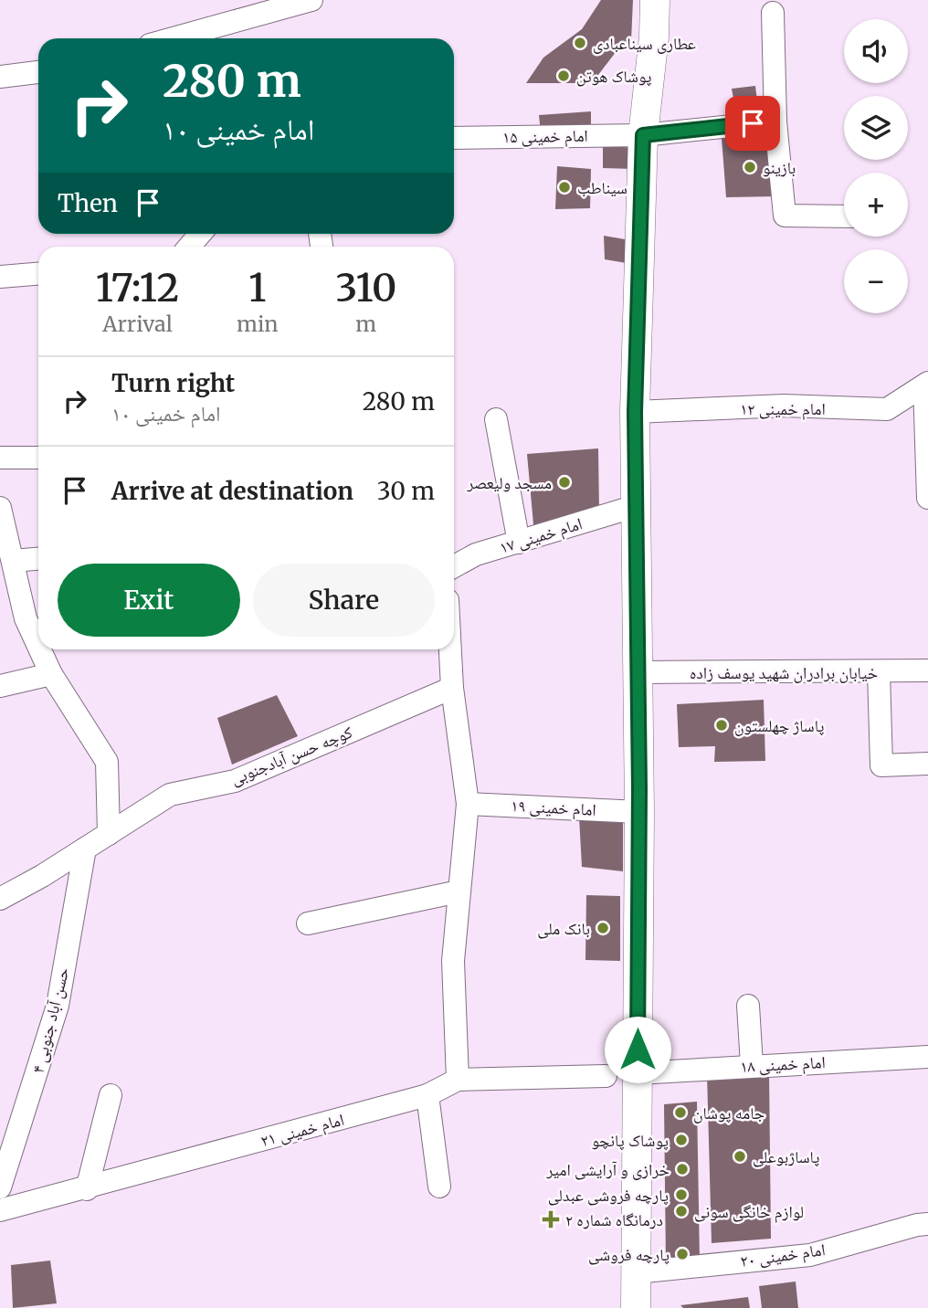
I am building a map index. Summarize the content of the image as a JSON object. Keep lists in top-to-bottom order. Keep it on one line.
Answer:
{"streets":{"street":["امام خمینی ۱۵","امام خمینی ۱۲","امام خمینی ۱۷","خیابان برادران شهید یوسف زاده","کوچه حسن آبادجنوبی","امام خمینی ۱۹","حسن آباد جنوبی ۴","امام خمینی ۱۸","امام خمینی ۲۱","امام خمینی ۲۰"]},"crossings":[["کوچه حسن آبادجنوبی","حسن آباد جنوبی ۴"]],"places":{"other":["عطاری سیناعبادی","پوشاک هوتن","بازینو","سیناطب","مسجد ولیعصر","پاساژ چهلستون","بانک ملی","جامه پوشان","پوشاک پانچو","پاساژبوعلی","خرازی و آرایشی امیر","پارچه فروشی عبدلی","لوازم خانگی سونی","پارچه فروشی"],"health":["درمانگاه شماره ۲"]},"page":{"map_buttons":["+","−"],"turn":["280 m","امام خمینی ۱۰"],"then":"Then","eta":["17:12","Arrival","1","min","310","m"],"list":[{"name":"Turn right","note":"امام خمینی ۱۰","value":"280 m"},{"name":"Arrive at destination","value":"30 m"}],"buttons":["Exit","Share"]}}
